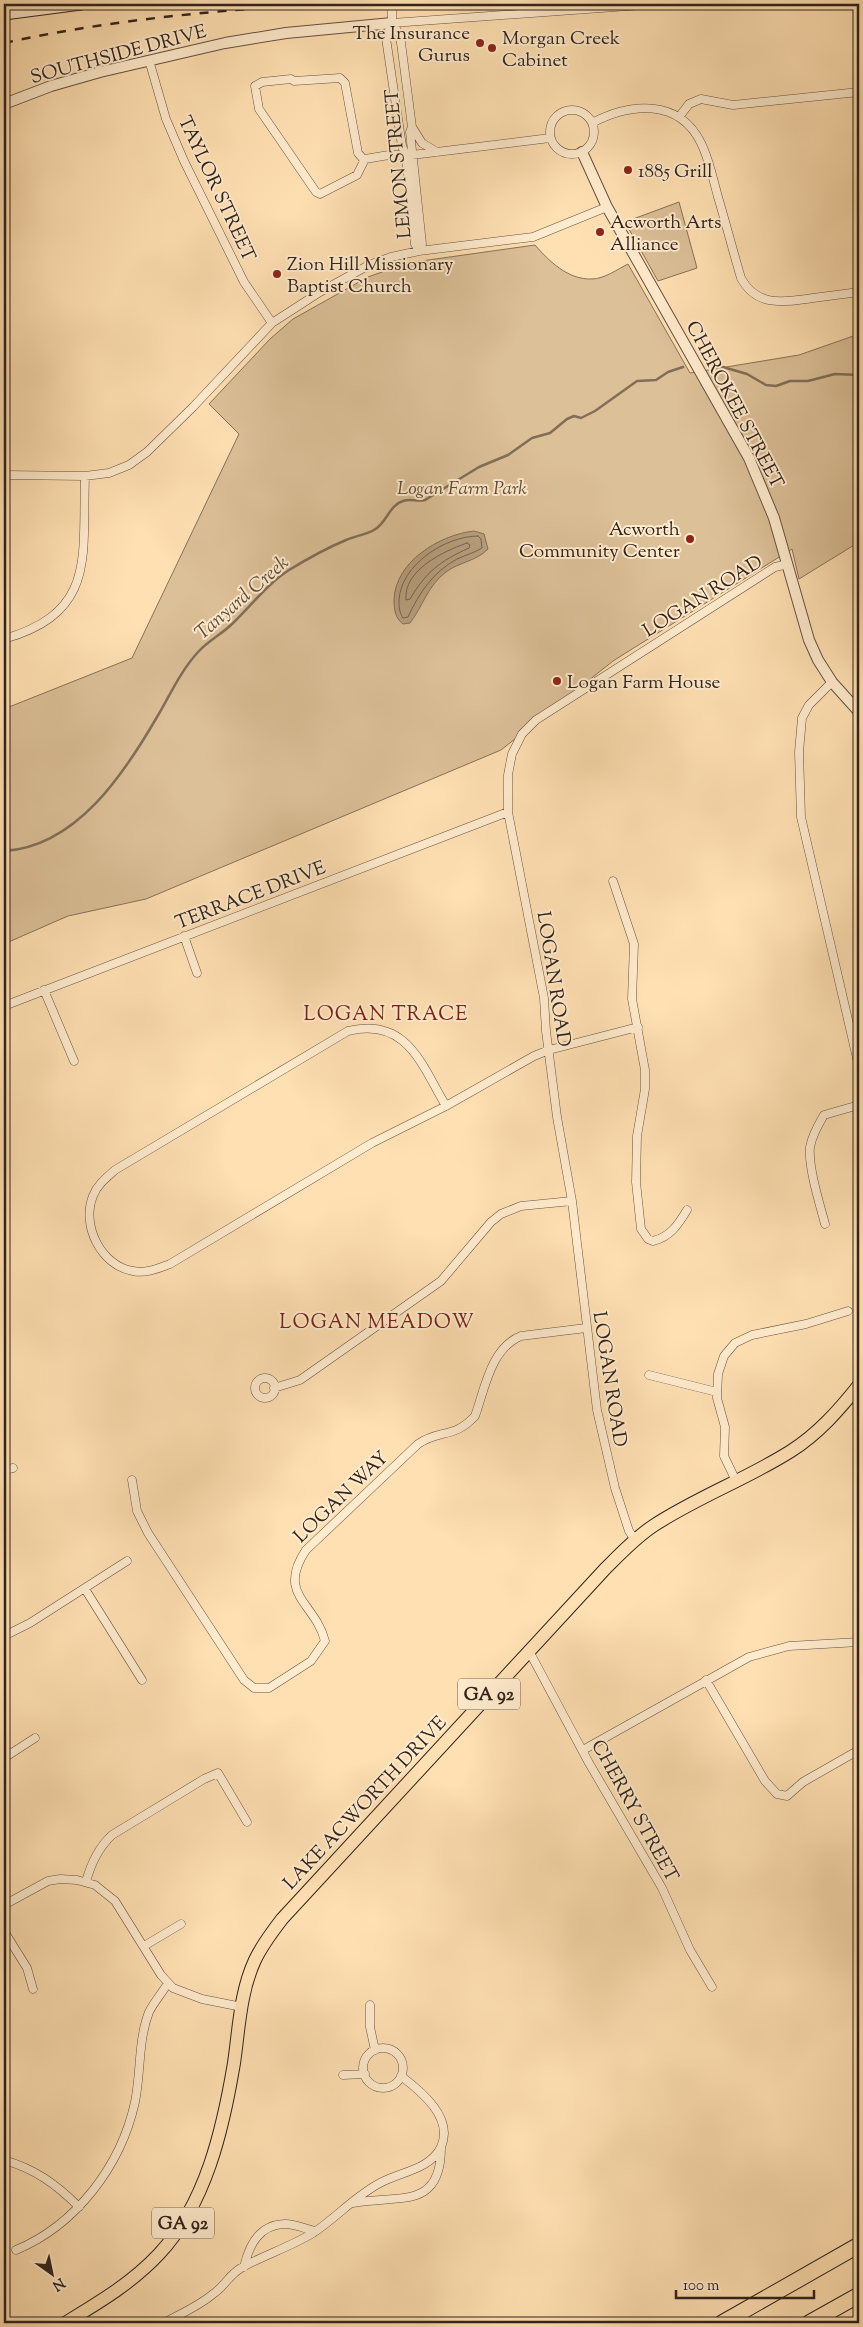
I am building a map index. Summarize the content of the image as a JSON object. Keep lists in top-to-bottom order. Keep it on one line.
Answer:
{"streets":{"main road":["GA 92","LAKE ACWORTH DRIVE"],"street":["SOUTHSIDE DRIVE","LEMON STREET","TAYLOR STREET","CHEROKEE STREET","LOGAN ROAD","TERRACE DRIVE","LOGAN WAY","CHERRY STREET"]},"crossings":[["SOUTHSIDE DRIVE","LEMON STREET"],["SOUTHSIDE DRIVE","TAYLOR STREET"],["CHEROKEE STREET","LOGAN ROAD"],["LOGAN ROAD","TERRACE DRIVE"],["LOGAN ROAD","LOGAN WAY"],["LOGAN ROAD","LAKE ACWORTH DRIVE"],["LAKE ACWORTH DRIVE","CHERRY STREET"]],"districts":["LOGAN TRACE","LOGAN MEADOW"],"water":["Tanyard Creek"],"parks":["Logan Farm Park"],"places":["The Insurance Gurus","Morgan Creek Cabinet","1885 Grill","Acworth Arts Alliance","Zion Hill Missionary Baptist Church","Acworth Community Center","Logan Farm House"],"scale_bar":"100 m","north":"bottom right"}
